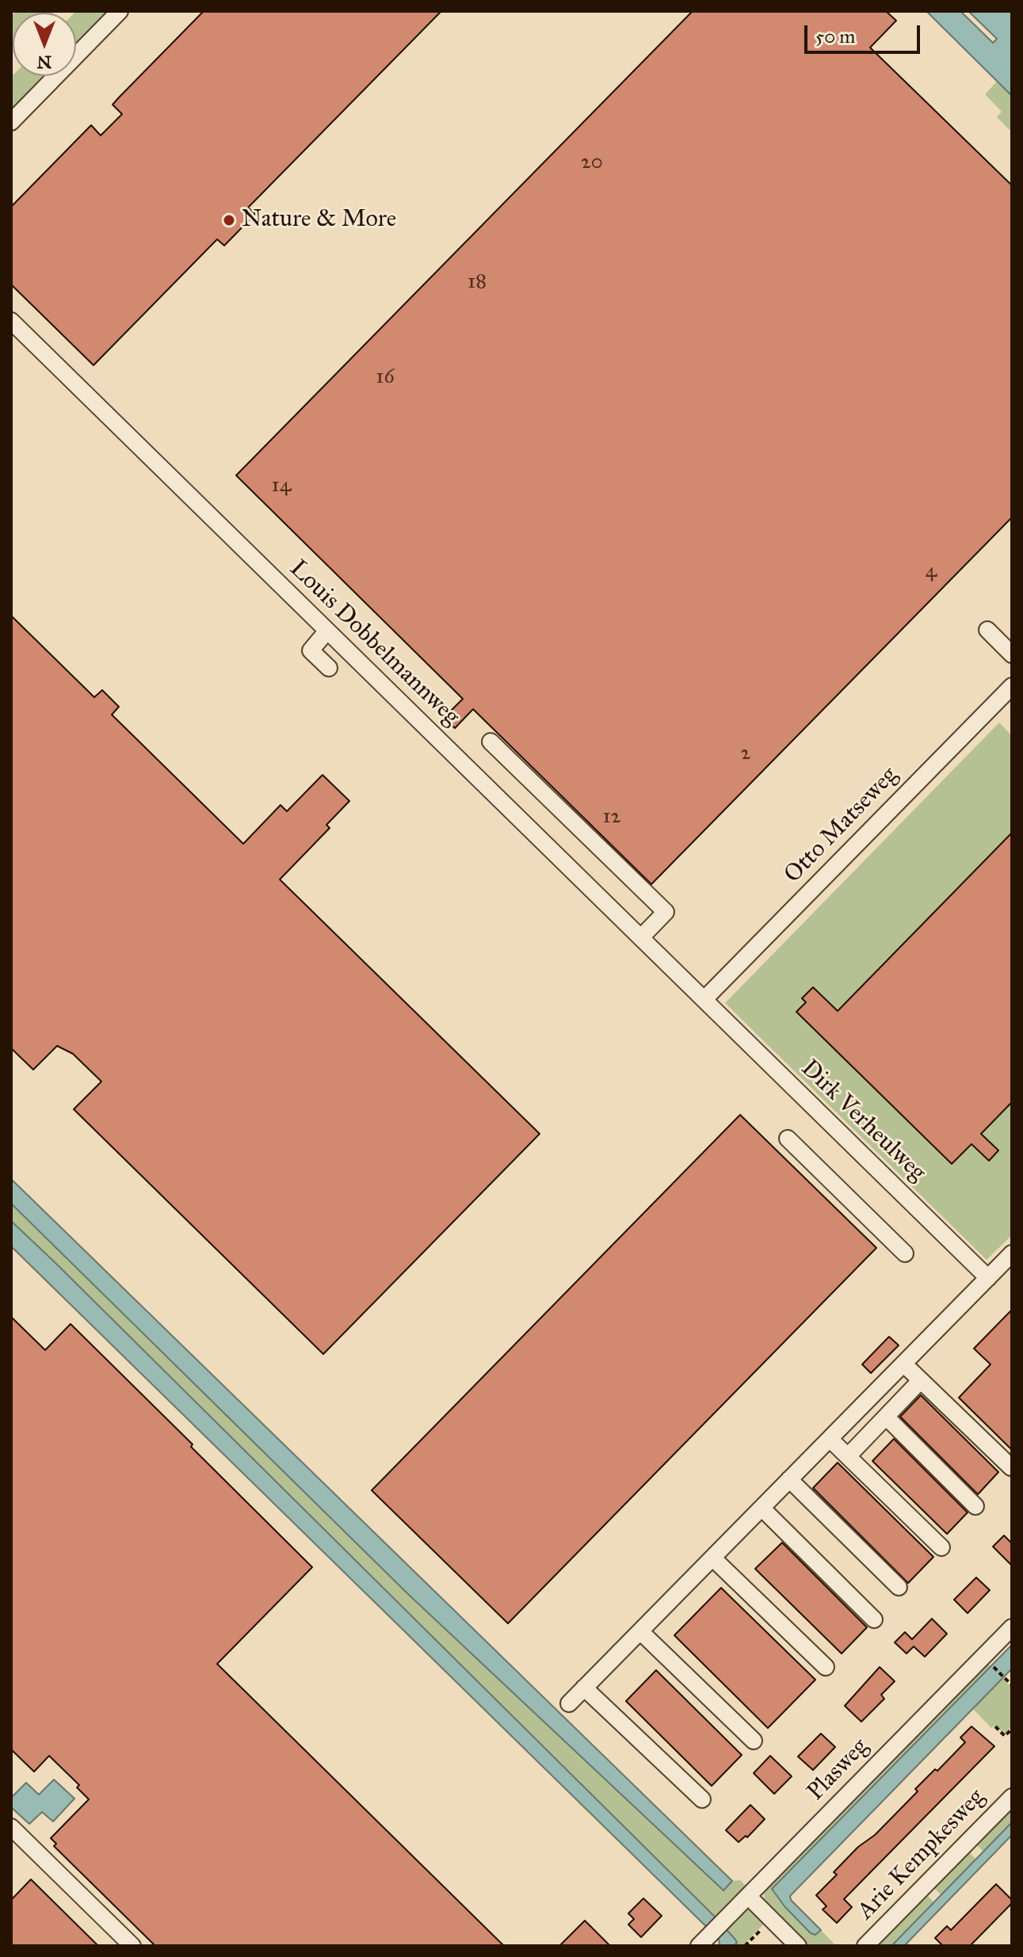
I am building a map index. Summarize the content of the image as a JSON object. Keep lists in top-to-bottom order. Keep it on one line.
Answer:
{"streets":{"street":["Louis Dobbelmannweg","Otto Matseweg","Dirk Verheulweg","Plasweg","Arie Kempkesweg"]},"crossings":[["Louis Dobbelmannweg","Otto Matseweg"],["Louis Dobbelmannweg","Dirk Verheulweg"],["Otto Matseweg","Dirk Verheulweg"]],"places":["Nature & More"],"house_numbers":["20","18","16","14","4","2","12"],"scale_bar":"50 m","north":"bottom"}
